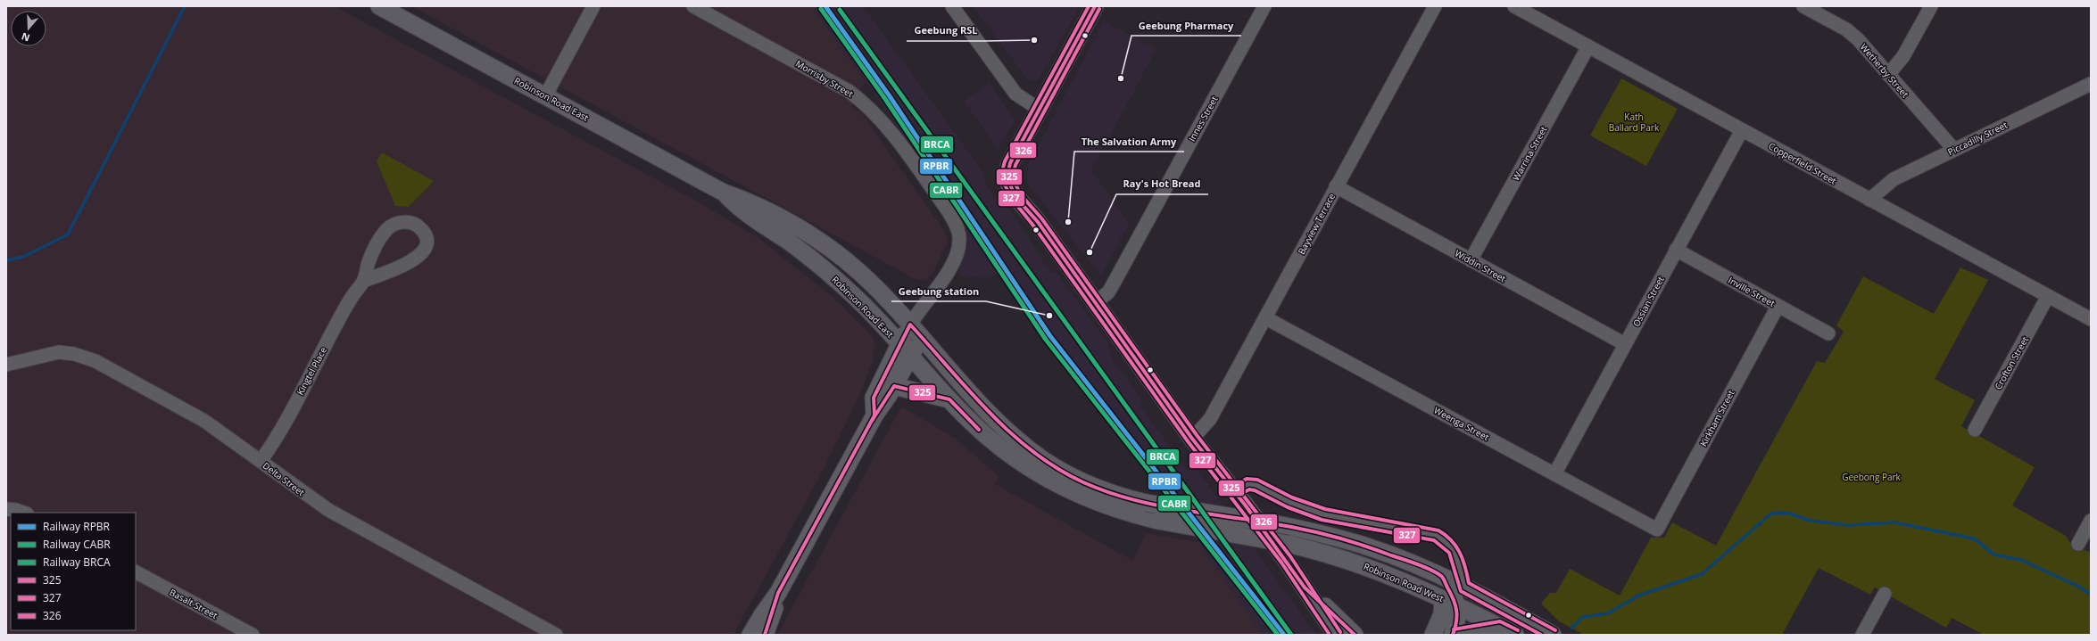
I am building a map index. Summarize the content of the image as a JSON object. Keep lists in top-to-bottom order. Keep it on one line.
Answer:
{"streets":{"main road":["Robinson Road East","Robinson Road West"],"street":["Wetherby Street","Morrisby Street","Innes Street","Piccadilly Street","Warrina Street","Copperfield Street","Bayview Terrace","Widdin Street","Inville Street","Ossian Street","Crofton Street","Kingtel Place","Kirkham Street","Weenga Street","Delta Street","Basalt Street"]},"crossings":[["Wetherby Street","Piccadilly Street"],["Morrisby Street","Robinson Road East"],["Robinson Road East","Robinson Road West"],["Piccadilly Street","Copperfield Street"],["Warrina Street","Copperfield Street"],["Warrina Street","Widdin Street"],["Copperfield Street","Ossian Street"],["Copperfield Street","Crofton Street"],["Bayview Terrace","Widdin Street"],["Bayview Terrace","Weenga Street"],["Widdin Street","Ossian Street"],["Inville Street","Ossian Street"],["Inville Street","Kirkham Street"],["Ossian Street","Weenga Street"],["Kingtel Place","Delta Street"],["Kirkham Street","Weenga Street"]],"parks":["Kath Ballard Park","Geebong Park"],"places":["Geebung RSL","Geebung Pharmacy","The Salvation Army","Ray's Hot Bread","Geebung station"],"lines":["rail line RPBR","transit line 325","transit line 327","rail line CABR","transit line 326","rail line BRCA"],"legend":["Railway RPBR","Railway CABR","Railway BRCA","325","327","326"],"north":"bottom"}
